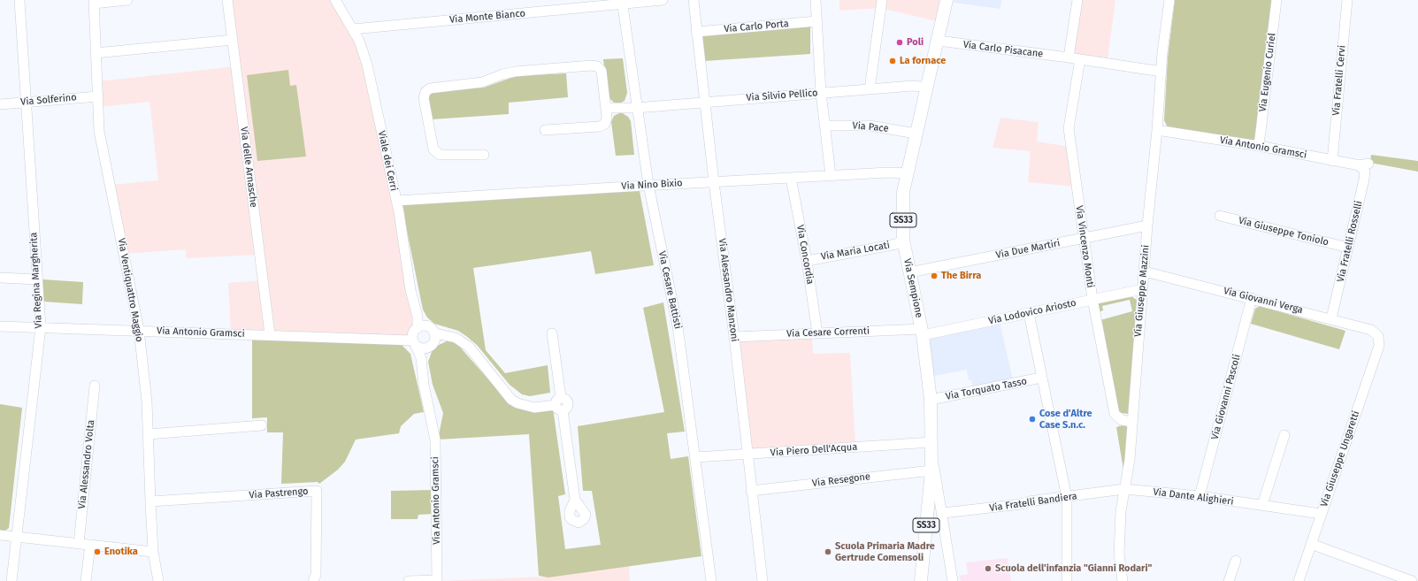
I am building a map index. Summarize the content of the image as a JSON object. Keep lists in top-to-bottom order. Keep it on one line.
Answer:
{"streets":{"main road":["SS33","Via Sempione"],"street":["Via Monte Bianco","Via Carlo Porta","Via Carlo Pisacane","Via Eugenio Curiel","Via Fratelli Cervi","Via Silvio Pellico","Via Solferino","Via Pace","Via Antonio Gramsci","Viale dei Cerri","Via delle Arnasche","Via Nino Bixio","Via Giuseppe Toniolo","Via Fratelli Rosselli","Via Vincenzo Monti","Via Due Martiri","Via Maria Locati","Via Concordia","Via Regina Margherita","Via Ventiquattro Maggio","Via Cesare Battisti","Via Alessandro Manzoni","Via Giuseppe Mazzini","Via Giovanni Verga","Via Lodovico Ariosto","Via Cesare Correnti","Via Torquato Tasso","Via Giovanni Pascoli","Via Piero Dell'Acqua","Via Giuseppe Ungaretti","Via Alessandro Volta","Via Resegone","Via Pastrengo","Via Dante Alighieri","Via Fratelli Bandiera"]},"crossings":[["Via Monte Bianco","Viale dei Cerri"],["Via Monte Bianco","Via Cesare Battisti"],["Via Carlo Porta","Via Alessandro Manzoni"],["Via Carlo Pisacane","Via Vincenzo Monti"],["Via Carlo Pisacane","Via Sempione"],["Via Carlo Pisacane","Via Giuseppe Mazzini"],["Via Eugenio Curiel","Via Antonio Gramsci"],["Via Fratelli Cervi","Via Antonio Gramsci"],["Via Silvio Pellico","Via Sempione"],["Via Silvio Pellico","Via Cesare Battisti"],["Via Silvio Pellico","Via Alessandro Manzoni"],["Via Solferino","Via Regina Margherita"],["Via Solferino","Via Ventiquattro Maggio"],["Via Pace","Via Sempione"],["Via Antonio Gramsci","Viale dei Cerri"],["Via Antonio Gramsci","Via delle Arnasche"],["Via Antonio Gramsci","Via Fratelli Rosselli"],["Via Antonio Gramsci","Via Regina Margherita"],["Via Antonio Gramsci","Via Ventiquattro Maggio"],["Via Antonio Gramsci","Via Giuseppe Mazzini"],["Viale dei Cerri","Via Nino Bixio"],["Via Nino Bixio","Via Concordia"],["Via Nino Bixio","Via Sempione"],["Via Nino Bixio","Via Cesare Battisti"],["Via Nino Bixio","Via Alessandro Manzoni"],["Via Giuseppe Toniolo","Via Fratelli Rosselli"],["Via Fratelli Rosselli","Via Giovanni Verga"],["Via Vincenzo Monti","Via Due Martiri"],["Via Vincenzo Monti","Via Giuseppe Mazzini"],["Via Vincenzo Monti","Via Lodovico Ariosto"],["Via Due Martiri","Via Sempione"],["Via Due Martiri","Via Giuseppe Mazzini"],["Via Maria Locati","Via Concordia"],["Via Maria Locati","Via Sempione"],["Via Concordia","Via Cesare Correnti"],["Via Sempione","Via Lodovico Ariosto"],["Via Sempione","Via Cesare Correnti"],["Via Sempione","Via Torquato Tasso"],["Via Sempione","Via Piero Dell'Acqua"],["Via Sempione","Via Resegone"],["Via Ventiquattro Maggio","Via Pastrengo"],["Via Cesare Battisti","Via Piero Dell'Acqua"],["Via Alessandro Manzoni","Via Cesare Correnti"],["Via Alessandro Manzoni","Via Piero Dell'Acqua"],["Via Alessandro Manzoni","Via Resegone"],["Via Giuseppe Mazzini","Via Giovanni Verga"],["Via Giuseppe Mazzini","Via Lodovico Ariosto"],["Via Giuseppe Mazzini","Via Dante Alighieri"],["Via Giuseppe Mazzini","Via Fratelli Bandiera"],["Via Giovanni Verga","Via Giovanni Pascoli"],["Via Giovanni Verga","Via Giuseppe Ungaretti"],["Via Lodovico Ariosto","Via Cesare Correnti"],["Via Giovanni Pascoli","Via Dante Alighieri"],["Via Giuseppe Ungaretti","Via Dante Alighieri"],["Via Dante Alighieri","Via Fratelli Bandiera"]],"places":["Poli","La fornace","The Birra","Cose d'Altre Case S.n.c.","Enotika","Scuola Primaria Madre Gertrude Comensoli","Scuola dell'infanzia \"Gianni Rodari\""]}
